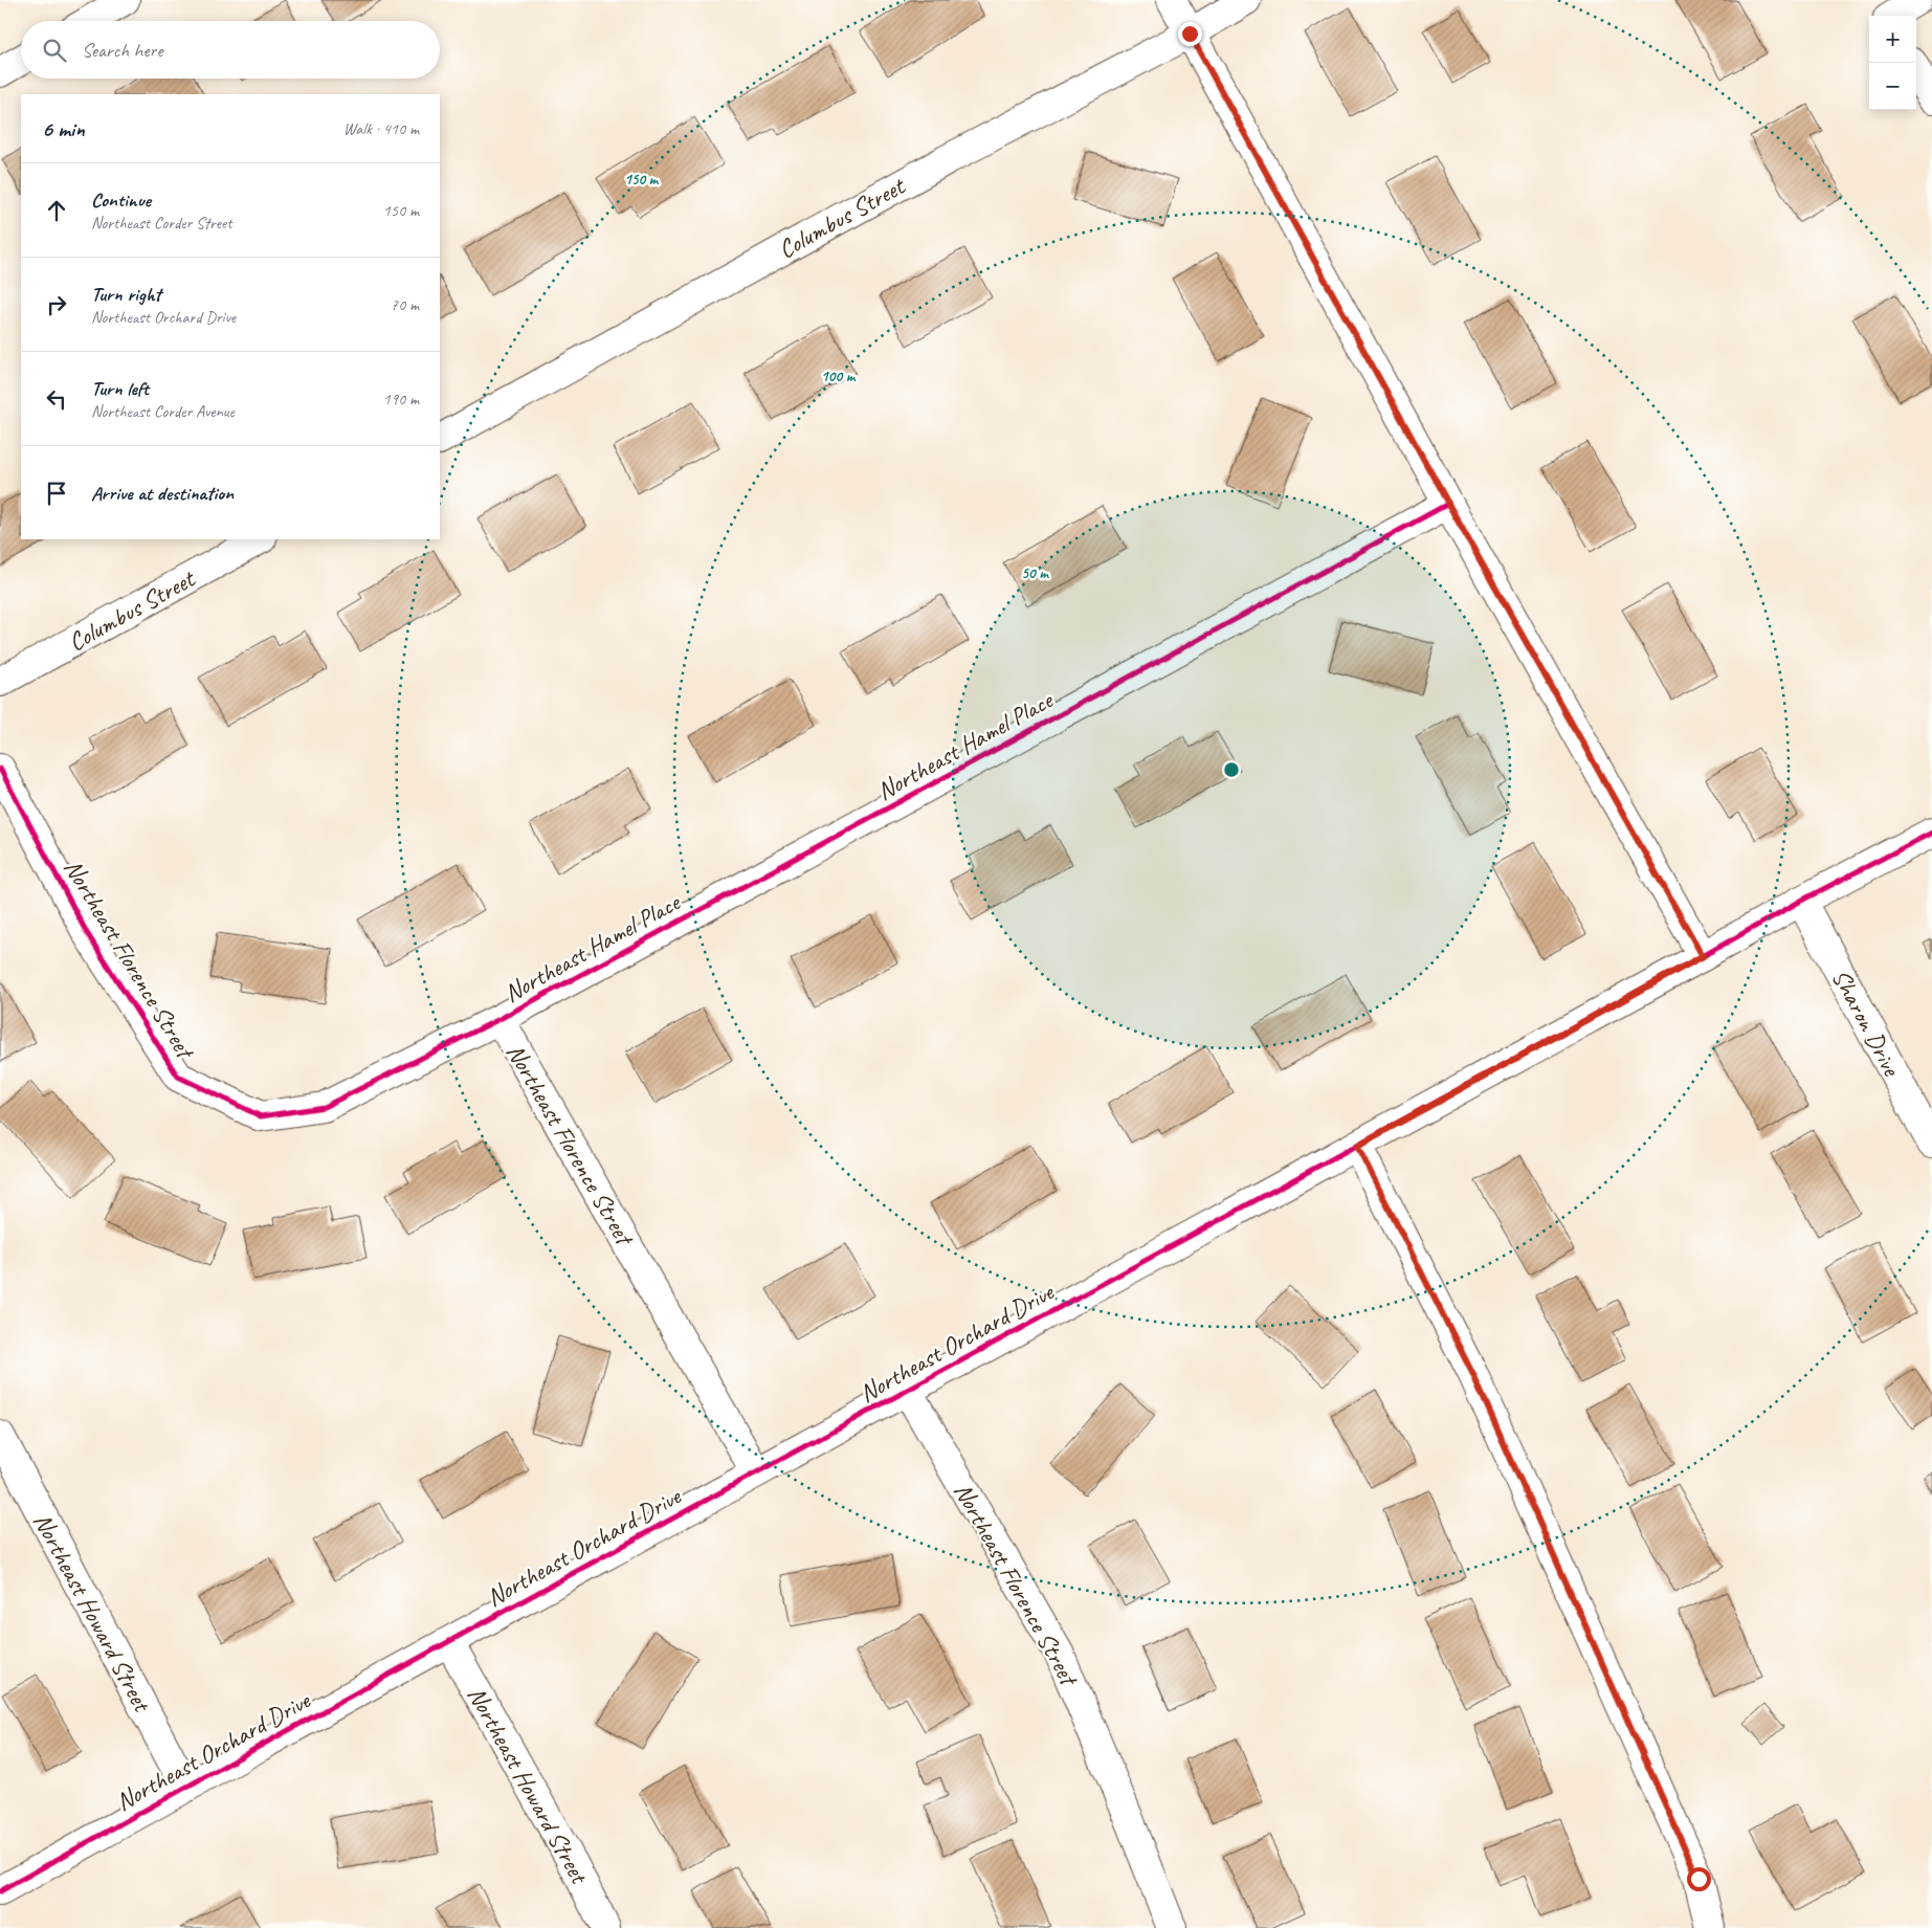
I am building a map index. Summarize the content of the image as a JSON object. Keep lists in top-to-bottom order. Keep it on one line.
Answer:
{"streets":{"street":["Columbus Street","Northeast Hamel Place","Northeast Florence Street","Sharon Drive","Northeast Orchard Drive","Northeast Howard Street"]},"crossings":[["Northeast Hamel Place","Northeast Florence Street"],["Northeast Florence Street","Northeast Orchard Drive"],["Sharon Drive","Northeast Orchard Drive"],["Northeast Orchard Drive","Northeast Howard Street"]],"page":{"map_buttons":["+","−"],"search":"Search here","heading":["6 min","Walk · 410 m"],"list":[["Continue","Northeast Corder Street","150 m"],["Turn right","Northeast Orchard Drive","70 m"],["Turn left","Northeast Corder Avenue","190 m"],"Arrive at destination"]},"rings":["150 m","100 m","50 m"]}
